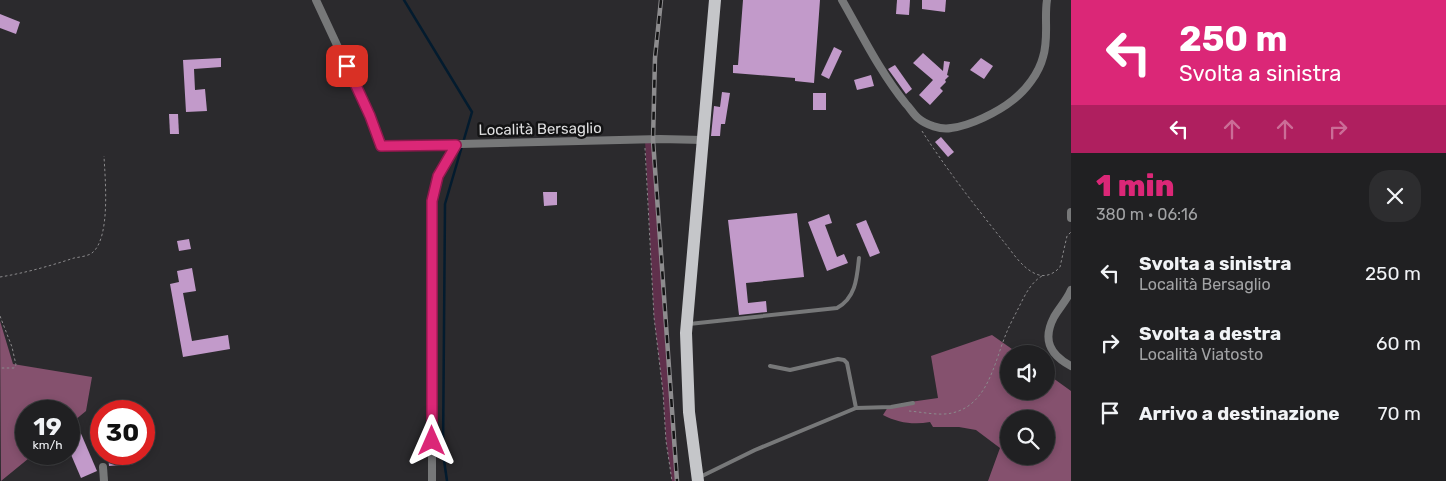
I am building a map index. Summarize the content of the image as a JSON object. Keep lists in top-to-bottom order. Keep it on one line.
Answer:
{"streets":{"street":["Località Bersaglio"]},"page":{"turn":["250 m","Svolta a sinistra"],"heading":["1 min","380 m · 06:16"],"list":[{"name":"Svolta a sinistra","note":"Località Bersaglio","value":"250 m"},{"name":"Svolta a destra","note":"Località Viatosto","value":"60 m"},{"name":"Arrivo a destinazione","value":"70 m"}],"speed":"19 km/h","limit":"30"}}
